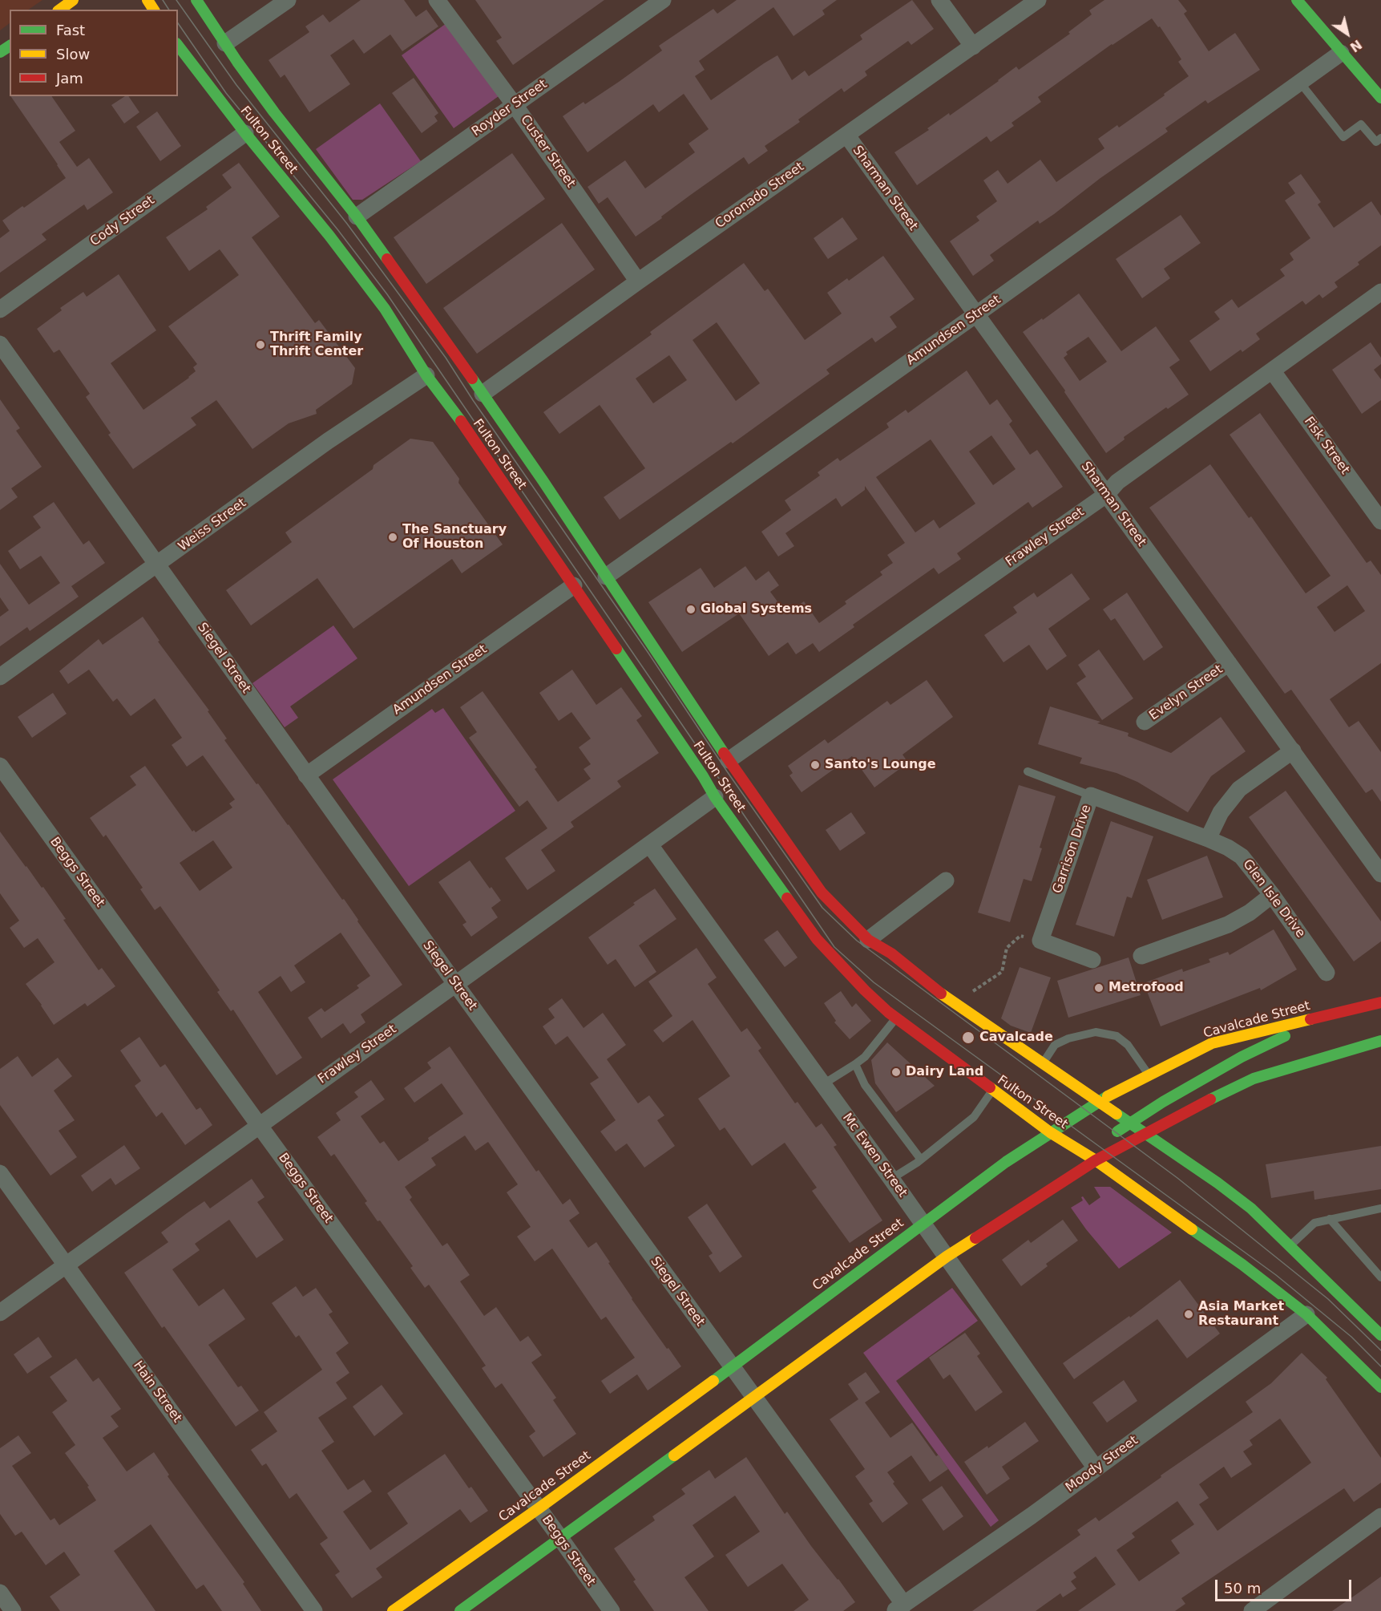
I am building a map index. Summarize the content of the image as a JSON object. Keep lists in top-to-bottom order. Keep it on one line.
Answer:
{"streets":{"main road":["Fulton Street","Cavalcade Street"],"street":["Royder Street","Custer Street","Sharman Street","Coronado Street","Cody Street","Amundsen Street","Fisk Street","Weiss Street","Frawley Street","Siegel Street","Evelyn Street","Garrison Drive","Beggs Street","Glen Isle Drive","Mc Ewen Street","Hain Street","Moody Street"]},"crossings":[["Royder Street","Fulton Street"],["Royder Street","Custer Street"],["Fulton Street","Coronado Street"],["Fulton Street","Cody Street"],["Fulton Street","Amundsen Street"],["Fulton Street","Weiss Street"],["Fulton Street","Frawley Street"],["Fulton Street","Cavalcade Street"],["Fulton Street","Moody Street"],["Custer Street","Coronado Street"],["Sharman Street","Coronado Street"],["Sharman Street","Amundsen Street"],["Sharman Street","Frawley Street"],["Sharman Street","Evelyn Street"],["Amundsen Street","Siegel Street"],["Fisk Street","Frawley Street"],["Weiss Street","Siegel Street"],["Frawley Street","Siegel Street"],["Frawley Street","Beggs Street"],["Frawley Street","Mc Ewen Street"],["Frawley Street","Hain Street"],["Siegel Street","Cavalcade Street"],["Siegel Street","Moody Street"],["Garrison Drive","Glen Isle Drive"],["Beggs Street","Cavalcade Street"],["Cavalcade Street","Mc Ewen Street"],["Mc Ewen Street","Moody Street"]],"places":["Thrift Family Thrift Center","The Sanctuary Of Houston","Global Systems","Santo's Lounge","Metrofood","Cavalcade","Dairy Land","Asia Market Restaurant"],"legend":["Fast","Slow","Jam"],"scale_bar":"50 m","north":"bottom right"}
